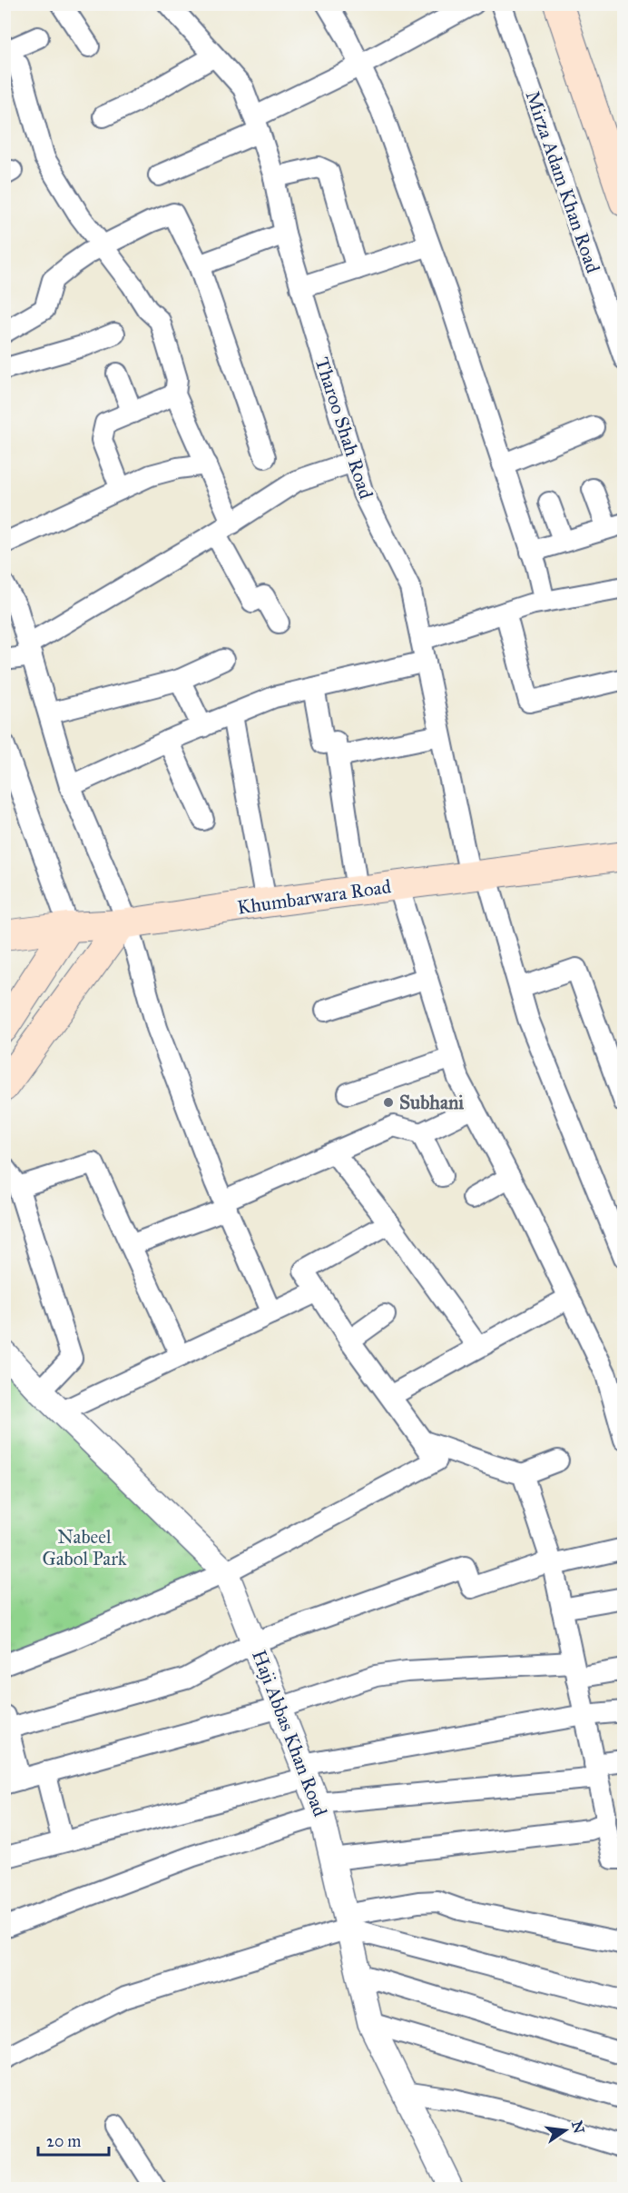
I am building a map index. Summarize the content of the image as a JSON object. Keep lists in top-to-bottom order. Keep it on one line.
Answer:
{"streets":{"main road":["Khumbarwara Road"],"street":["Mirza Adam Khan Road","Tharoo Shah Road","Haji Abbas Khan Road"]},"crossings":[["Tharoo Shah Road","Khumbarwara Road"]],"parks":["Nabeel Gabol Park"],"places":["Subhani"],"scale_bar":"20 m","north":"right"}
